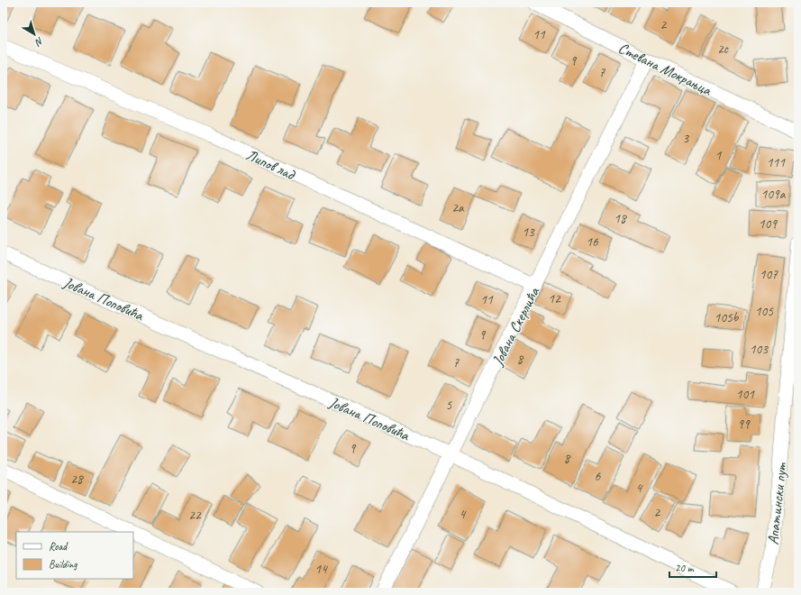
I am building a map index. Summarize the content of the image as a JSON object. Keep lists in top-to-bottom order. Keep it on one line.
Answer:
{"streets":{"street":["Стевана Мокрањца","Липов лад","Јована Поповића","Јована Скерлића","Апатински пут"]},"crossings":[["Стевана Мокрањца","Јована Скерлића"],["Липов лад","Јована Скерлића"],["Јована Поповића","Јована Скерлића"]],"house_numbers":["2","11","2c","9","7","3","1","111","109a","2a","18","109","13","16","107","12","11","105","105b","9","103","8","7","101","5","99","9","8","6","28","4","2","4","22","14"],"legend":["Road","Building"],"scale_bar":"20 m","north":"bottom right"}
